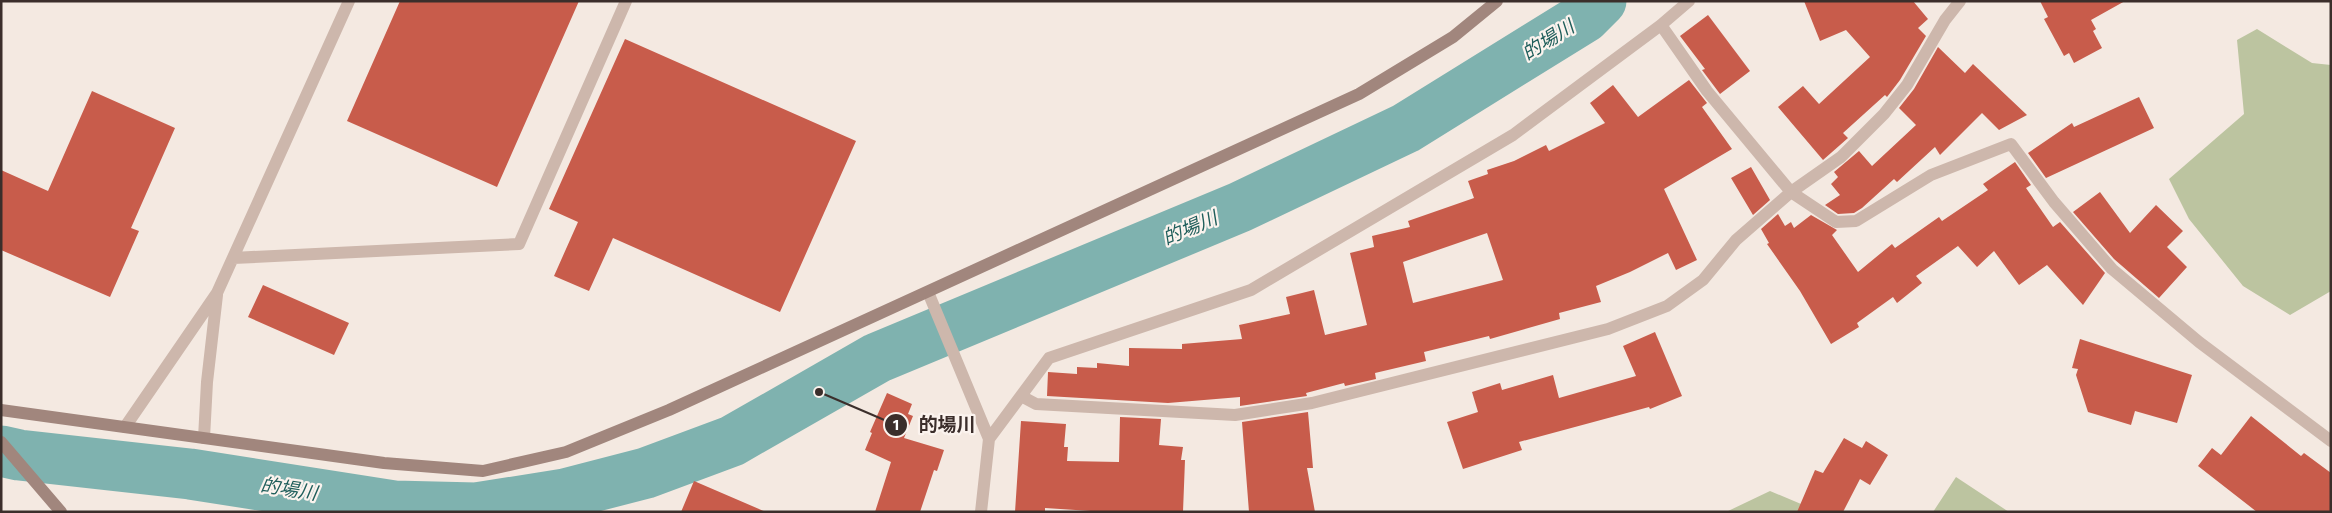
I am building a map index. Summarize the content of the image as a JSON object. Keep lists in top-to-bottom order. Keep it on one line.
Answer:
{"water":["的場川"],"places":["的場川"]}
